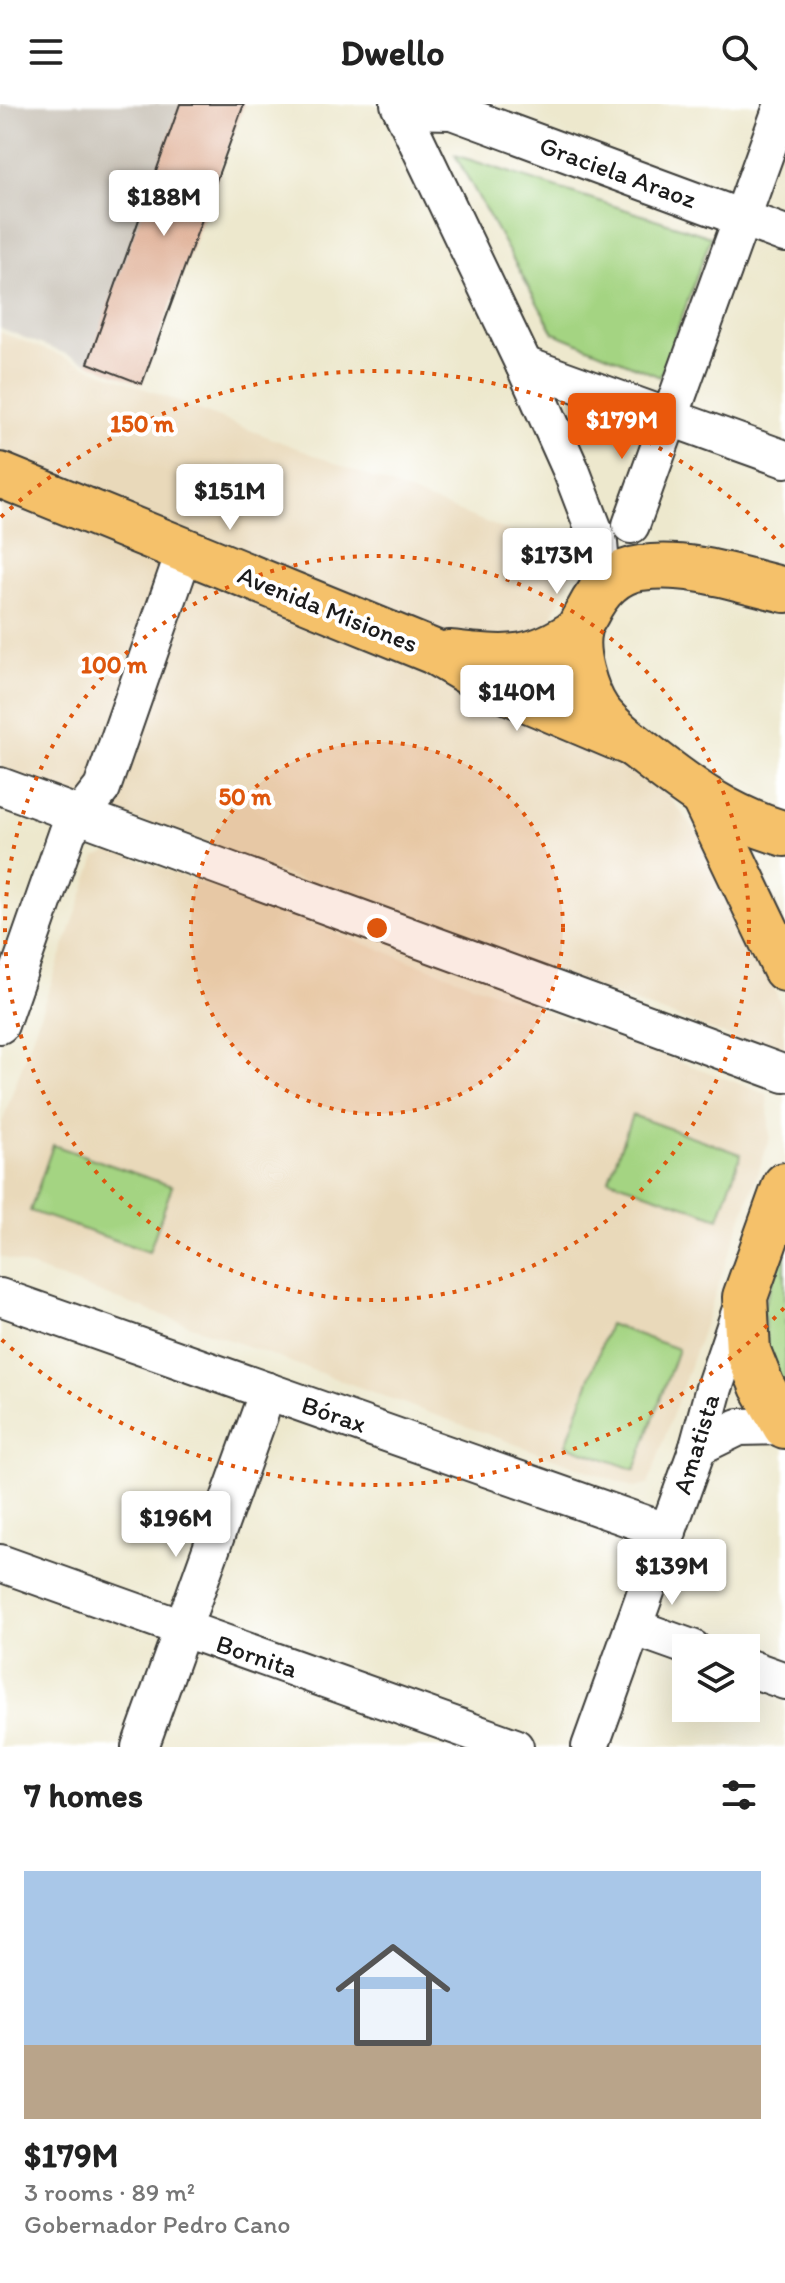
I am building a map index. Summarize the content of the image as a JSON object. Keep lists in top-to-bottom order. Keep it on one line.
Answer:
{"streets":{"main road":["Avenida Misiones","Amatista"],"street":["Graciela Araoz","Bórax","Bornita"]},"crossings":[["Bórax","Amatista"]],"page":{"header":"Dwello","price":["$188M","$179M","$151M","$173M","$140M","$196M","$139M"],"heading":"7 homes","list":[{"name":"$179M","note":"3 rooms · 89 m² · Gobernador Pedro Cano"}]},"rings":["150 m","100 m","50 m"]}
